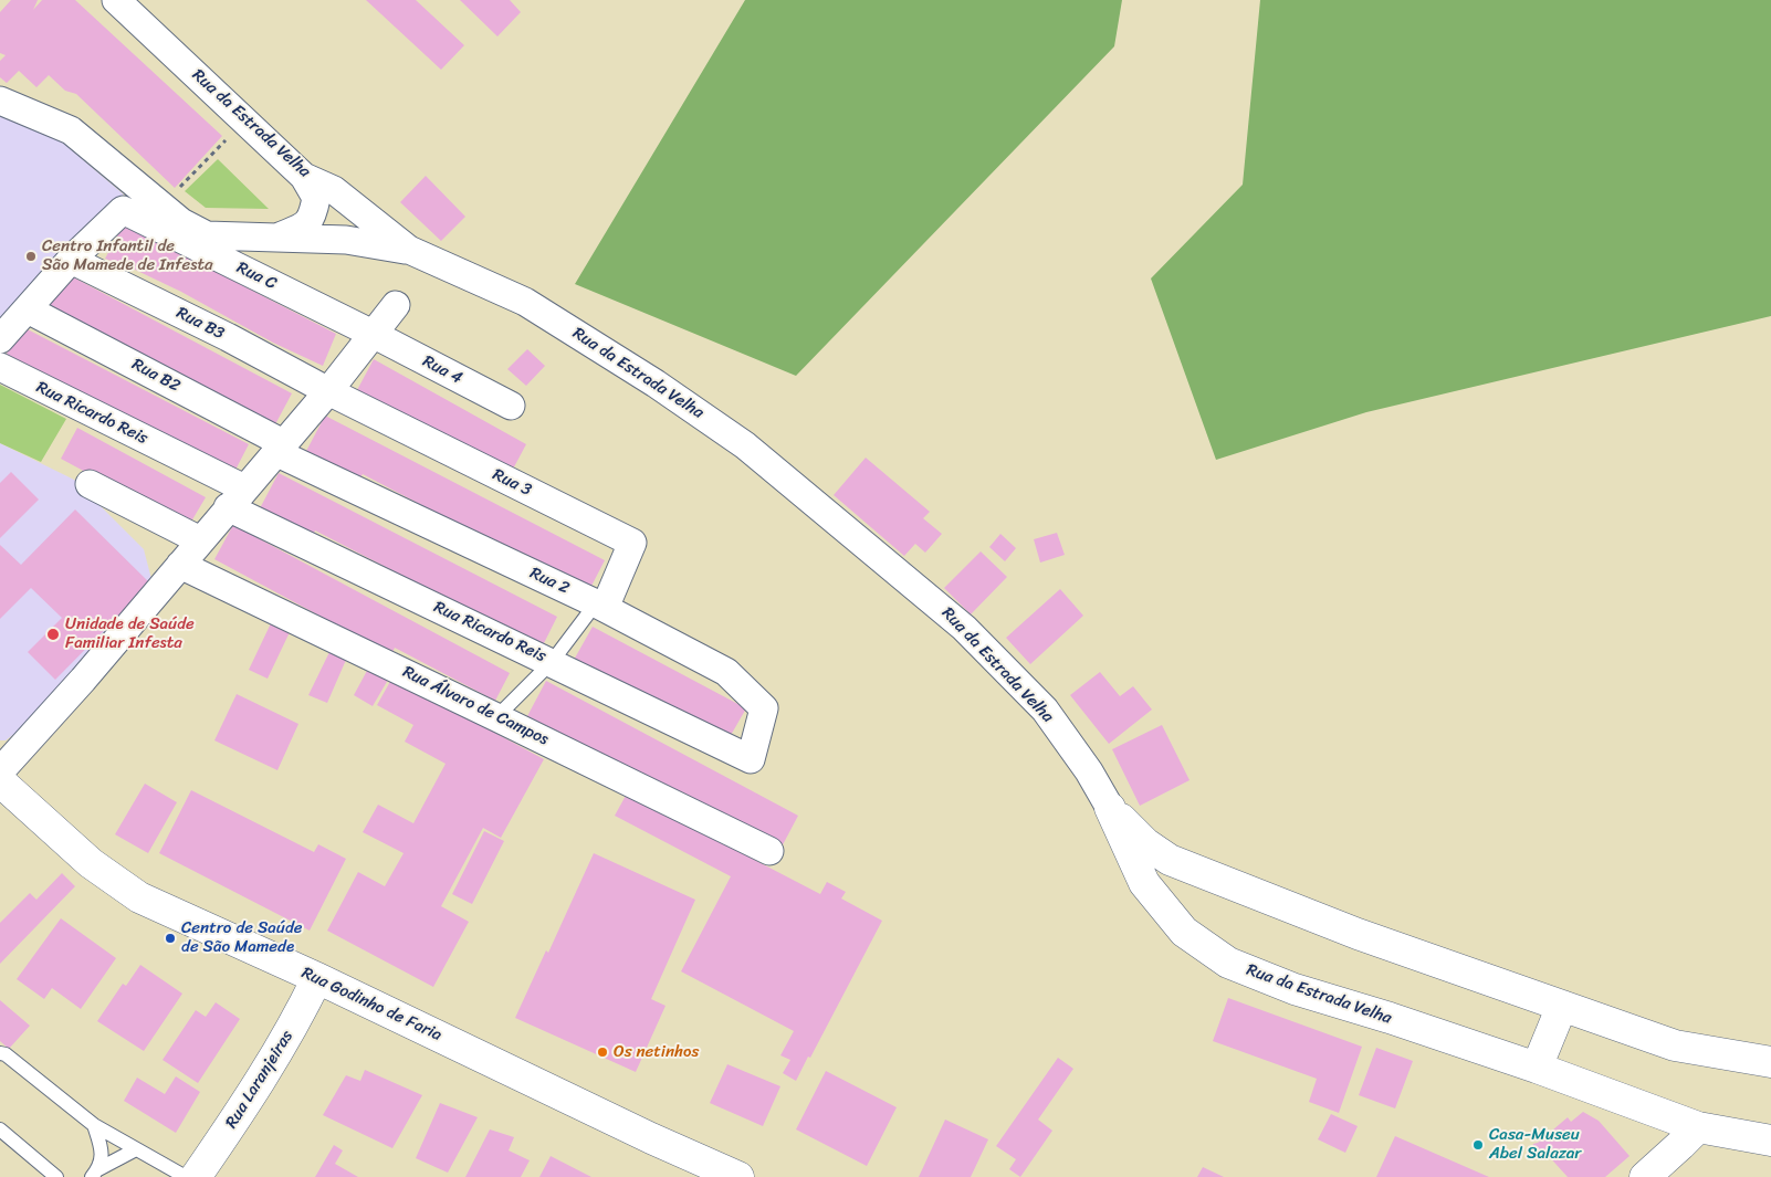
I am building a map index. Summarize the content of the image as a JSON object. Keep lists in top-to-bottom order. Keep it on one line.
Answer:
{"streets":{"street":["Rua da Estrada Velha","Rua C","Rua B3","Rua 4","Rua B2","Rua Ricardo Reis","Rua 3","Rua 2","Rua Álvaro de Campos","Rua Godinho de Faria","Rua Laranjeiras"]},"crossings":[["Rua C","Rua B3"],["Rua C","Rua 4"],["Rua C","Rua B2"],["Rua B3","Rua 3"],["Rua B2","Rua 2"],["Rua Ricardo Reis","Rua 2"],["Rua 3","Rua 2"],["Rua Godinho de Faria","Rua Laranjeiras"]],"places":["Centro Infantil de São Mamede de Infesta","Unidade de Saúde Familiar Infesta","Centro de Saúde de São Mamede","Os netinhos","Casa-Museu Abel Salazar"]}
